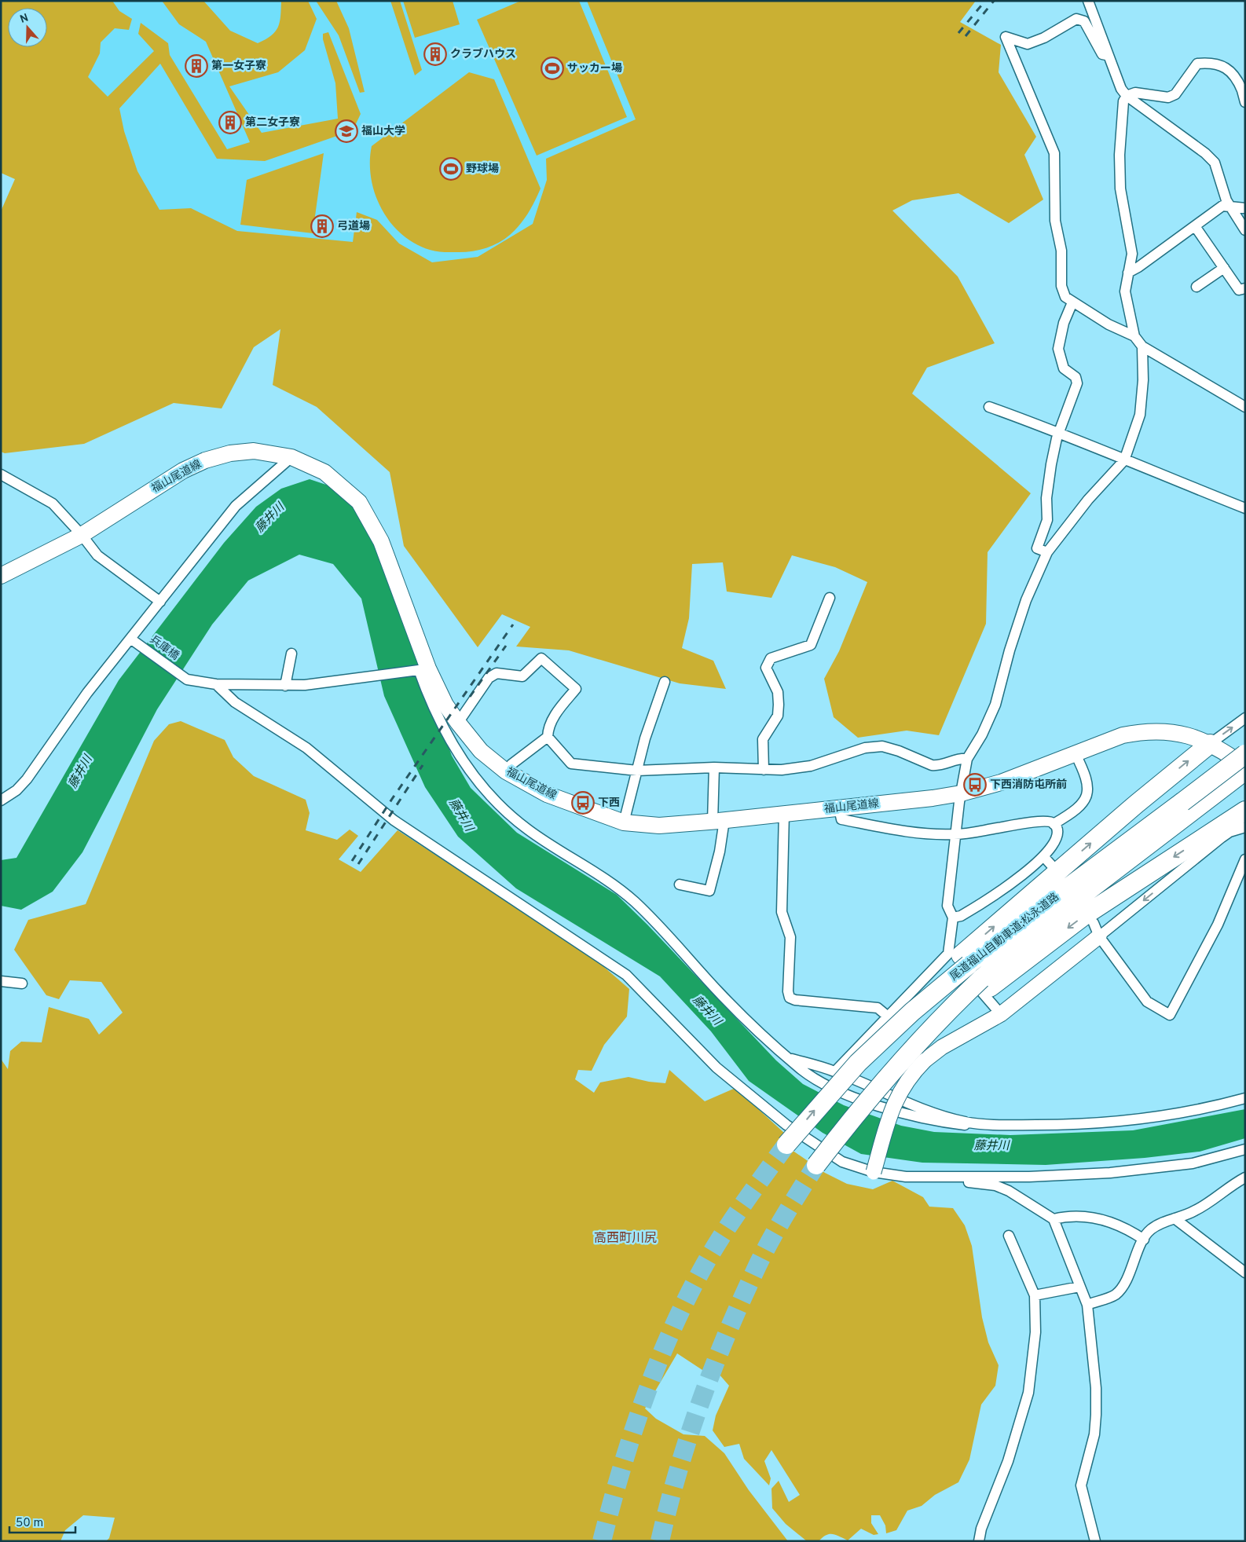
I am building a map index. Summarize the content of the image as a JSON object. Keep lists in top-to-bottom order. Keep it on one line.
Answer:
{"streets":{"highway":["尾道福山自動車道;松永道路"],"main road":["福山尾道線"],"street":["兵庫橋"]},"crossings":[["福山尾道線","兵庫橋"]],"districts":["高西町川尻"],"water":["藤井川"],"places":{"building":["クラブハウス","第一女子寮","第二女子寮","弓道場"],"sports":["サッカー場","野球場"],"school or university":["福山大学"],"bus stop":["下西消防屯所前","下西"]},"scale_bar":"50 m","north":"top"}
